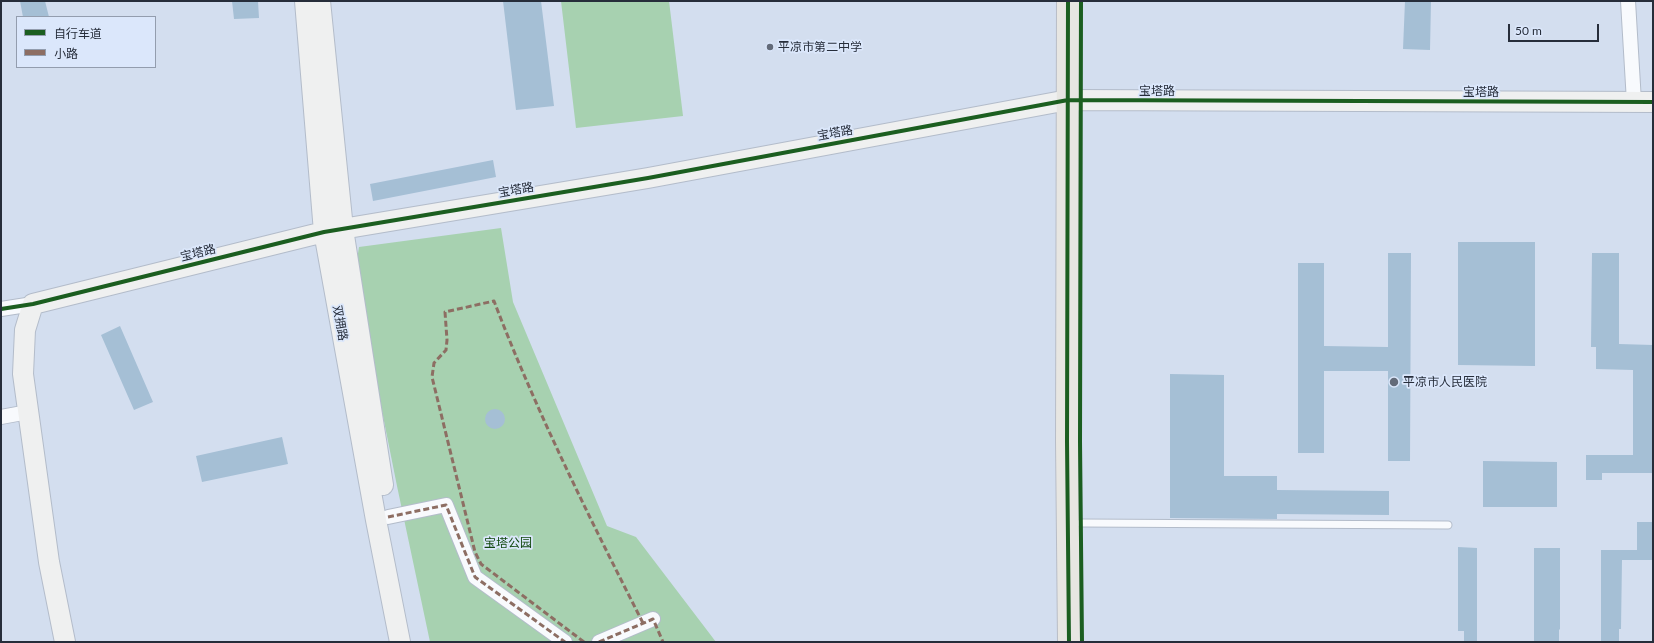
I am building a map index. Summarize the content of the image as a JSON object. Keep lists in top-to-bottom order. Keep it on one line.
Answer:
{"streets":{"street":["宝塔路","双拥路"]},"crossings":[["宝塔路","双拥路"]],"parks":["宝塔公园"],"places":["平凉市第二中学","平凉市人民医院"],"legend":["自行车道","小路"],"scale_bar":"50 m"}
